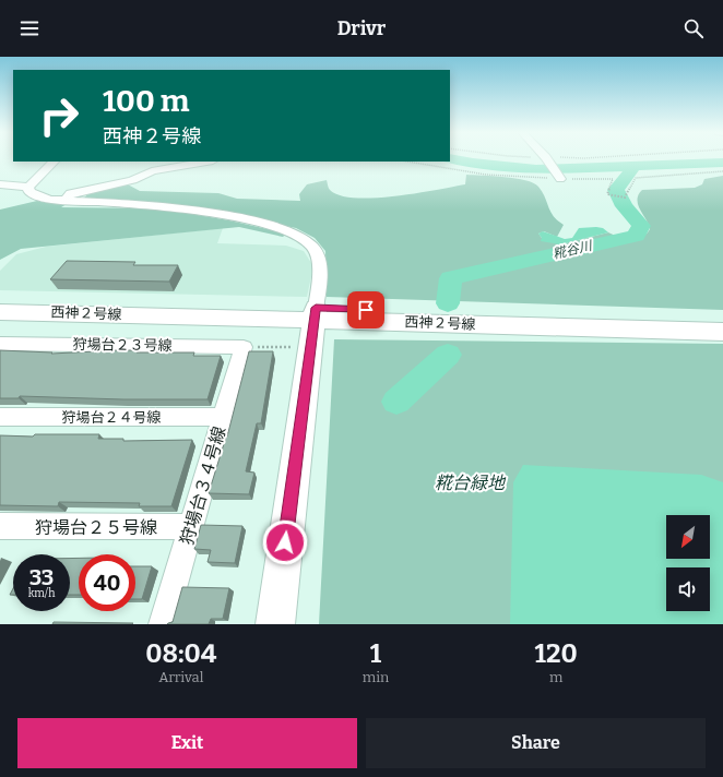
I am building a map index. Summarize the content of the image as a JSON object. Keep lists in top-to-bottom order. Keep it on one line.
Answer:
{"streets":{"street":["西神２号線","狩場台２３号線","狩場台２４号線","狩場台３４号線","狩場台２５号線"]},"crossings":[["狩場台２３号線","狩場台３４号線"],["狩場台２４号線","狩場台３４号線"],["狩場台３４号線","狩場台２５号線"]],"water":["糀谷川"],"parks":["糀台緑地"],"north":"bottom left","page":{"header":"Drivr","turn":["100 m","西神２号線"],"speed":"33 km/h","limit":"40","eta":["08:04","Arrival","1","min","120","m"],"buttons":["Exit","Share"]}}
